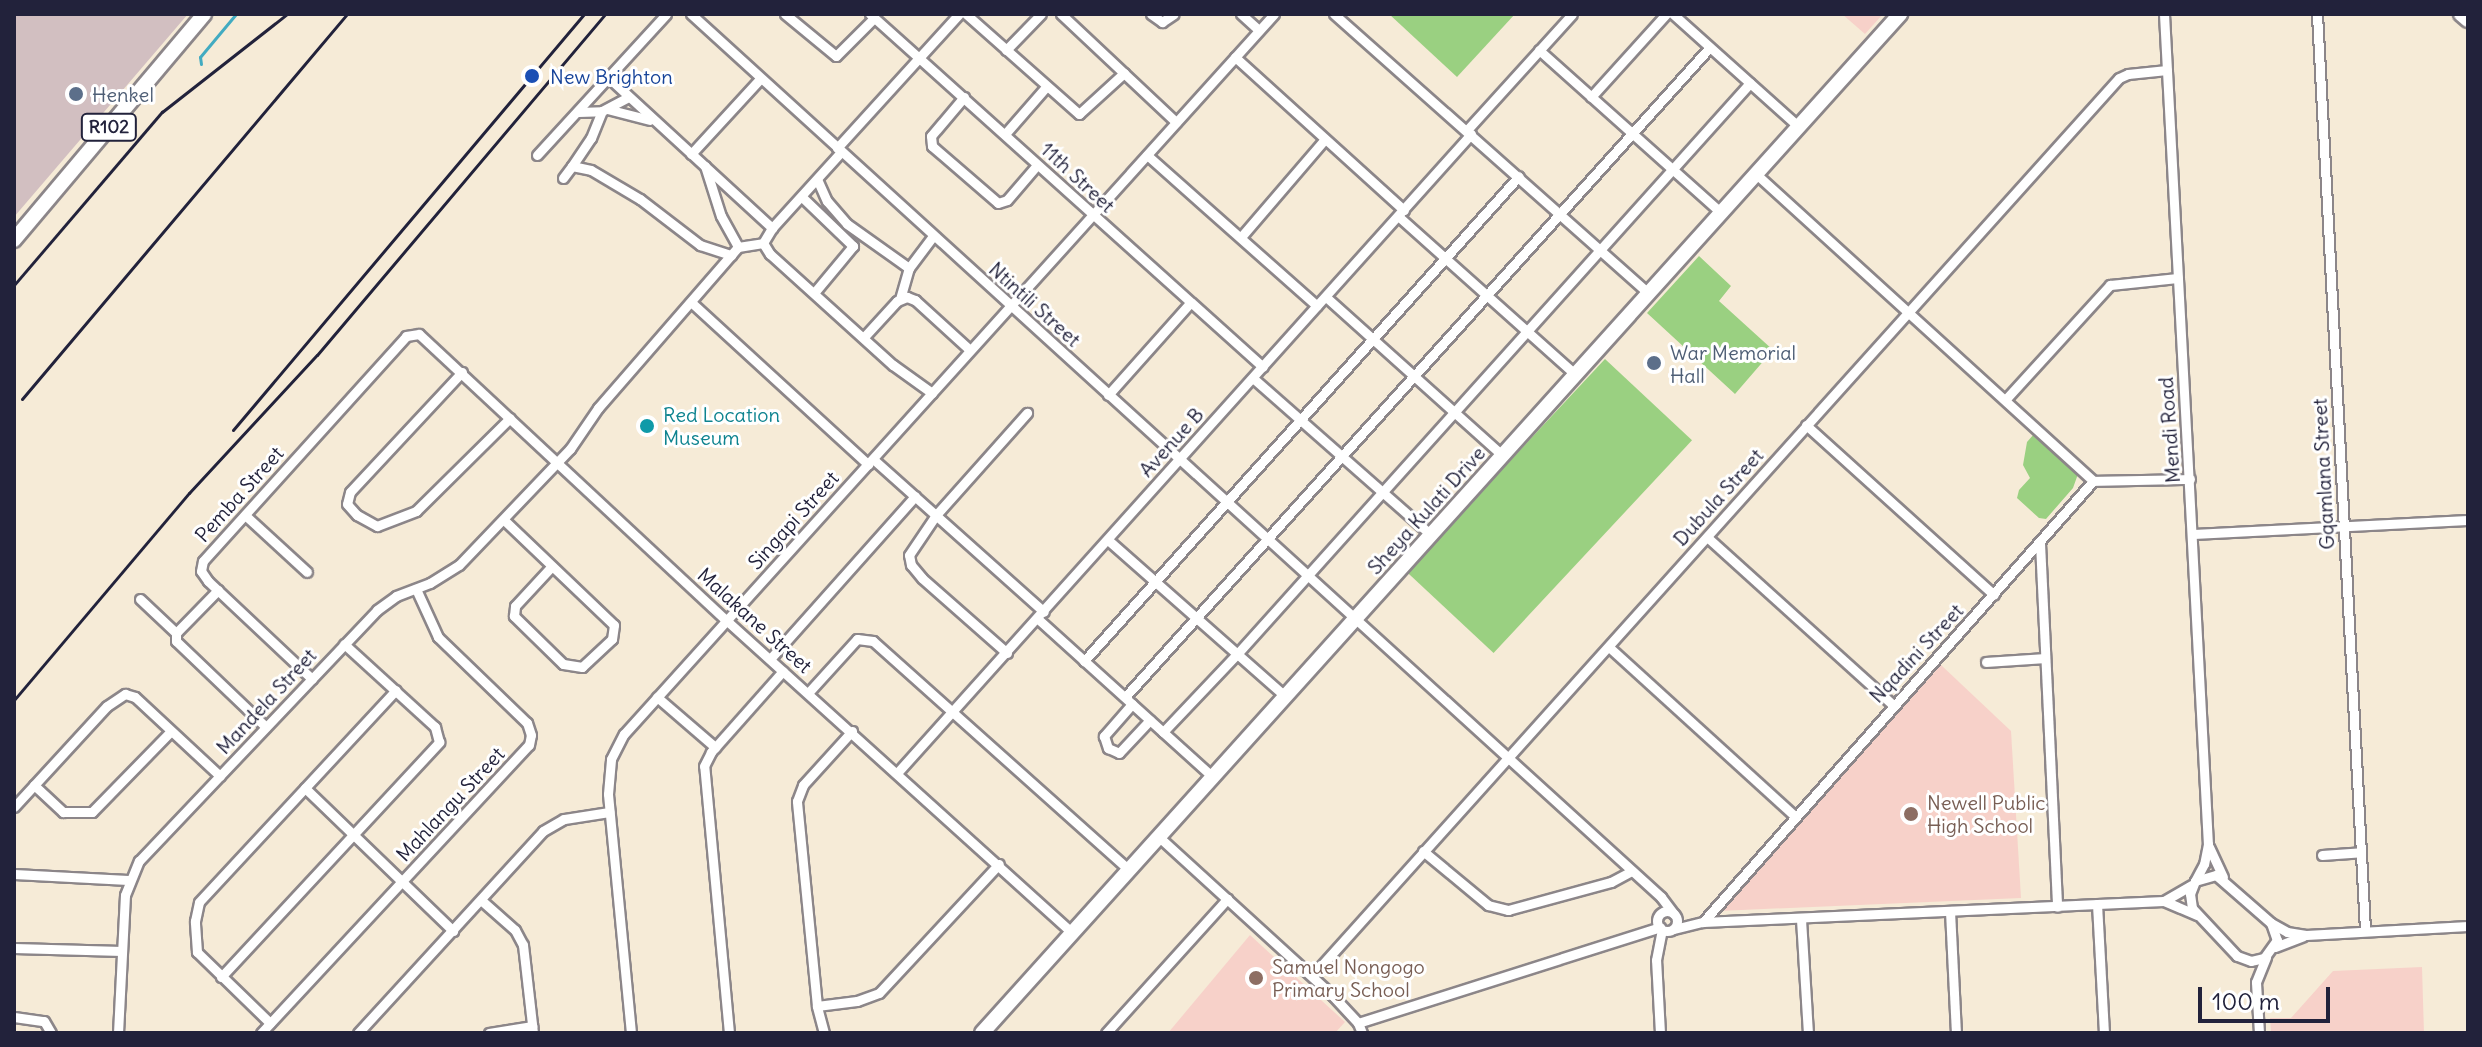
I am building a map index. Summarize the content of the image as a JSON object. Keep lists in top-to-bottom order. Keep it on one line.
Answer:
{"streets":{"street":["R102","11th Street","Ntintili Street","Mendi Road","Avenue B","Gqamlana Street","Pemba Street","Dubula Street","Sheya Kulati Drive","Singapi Street","Malakane Street","Nqadini Street","Mandela Street","Mahlangu Street"]},"crossings":[["11th Street","Avenue B"],["11th Street","Singapi Street"],["Ntintili Street","Avenue B"],["Ntintili Street","Dubula Street"],["Ntintili Street","Sheya Kulati Drive"],["Ntintili Street","Singapi Street"],["Mendi Road","Dubula Street"],["Avenue B","Malakane Street"],["Pemba Street","Malakane Street"],["Pemba Street","Mandela Street"],["Sheya Kulati Drive","Malakane Street"],["Singapi Street","Malakane Street"],["Malakane Street","Mandela Street"],["Mandela Street","Mahlangu Street"]],"places":["New Brighton","Henkel","War Memorial Hall","Red Location Museum","Newell Public High School","Samuel Nongogo Primary School"],"scale_bar":"100 m"}
